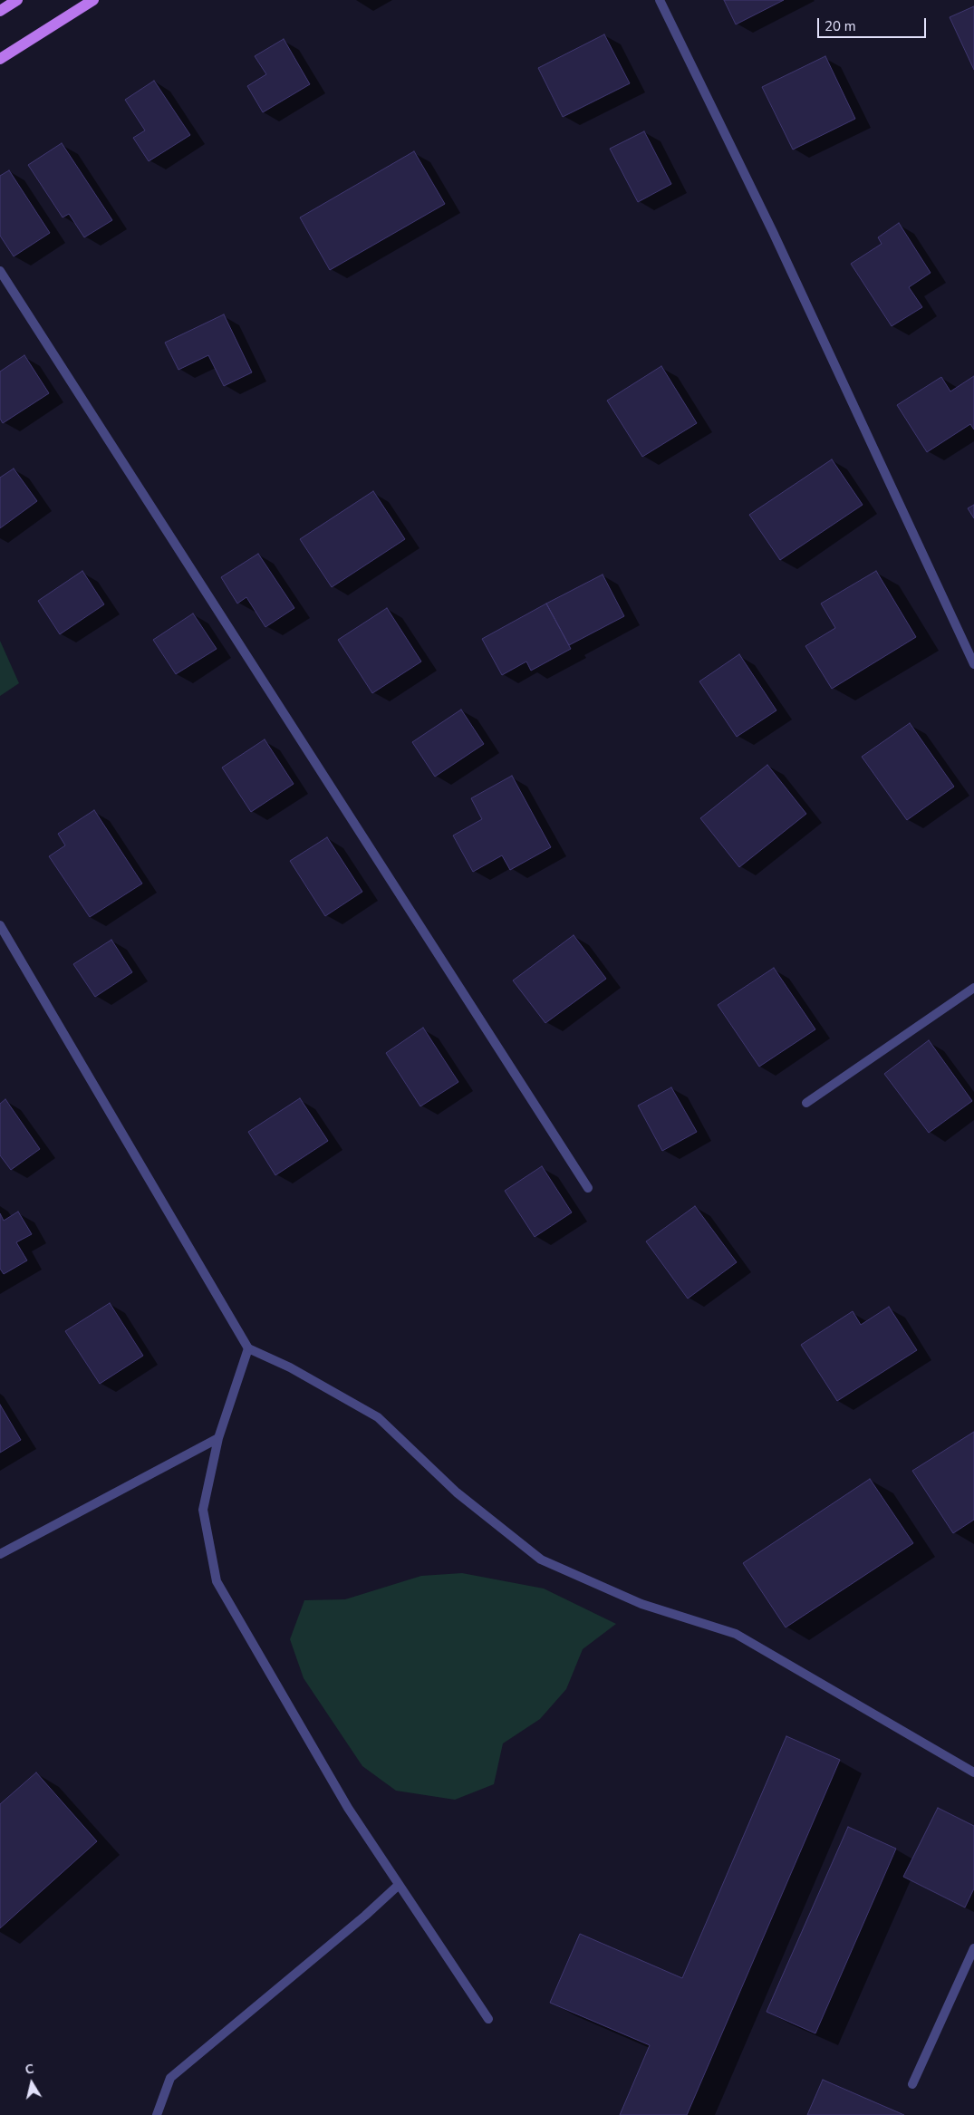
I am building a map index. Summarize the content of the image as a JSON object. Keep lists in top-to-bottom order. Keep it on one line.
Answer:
{"scale_bar":"20 m","north":"top"}
